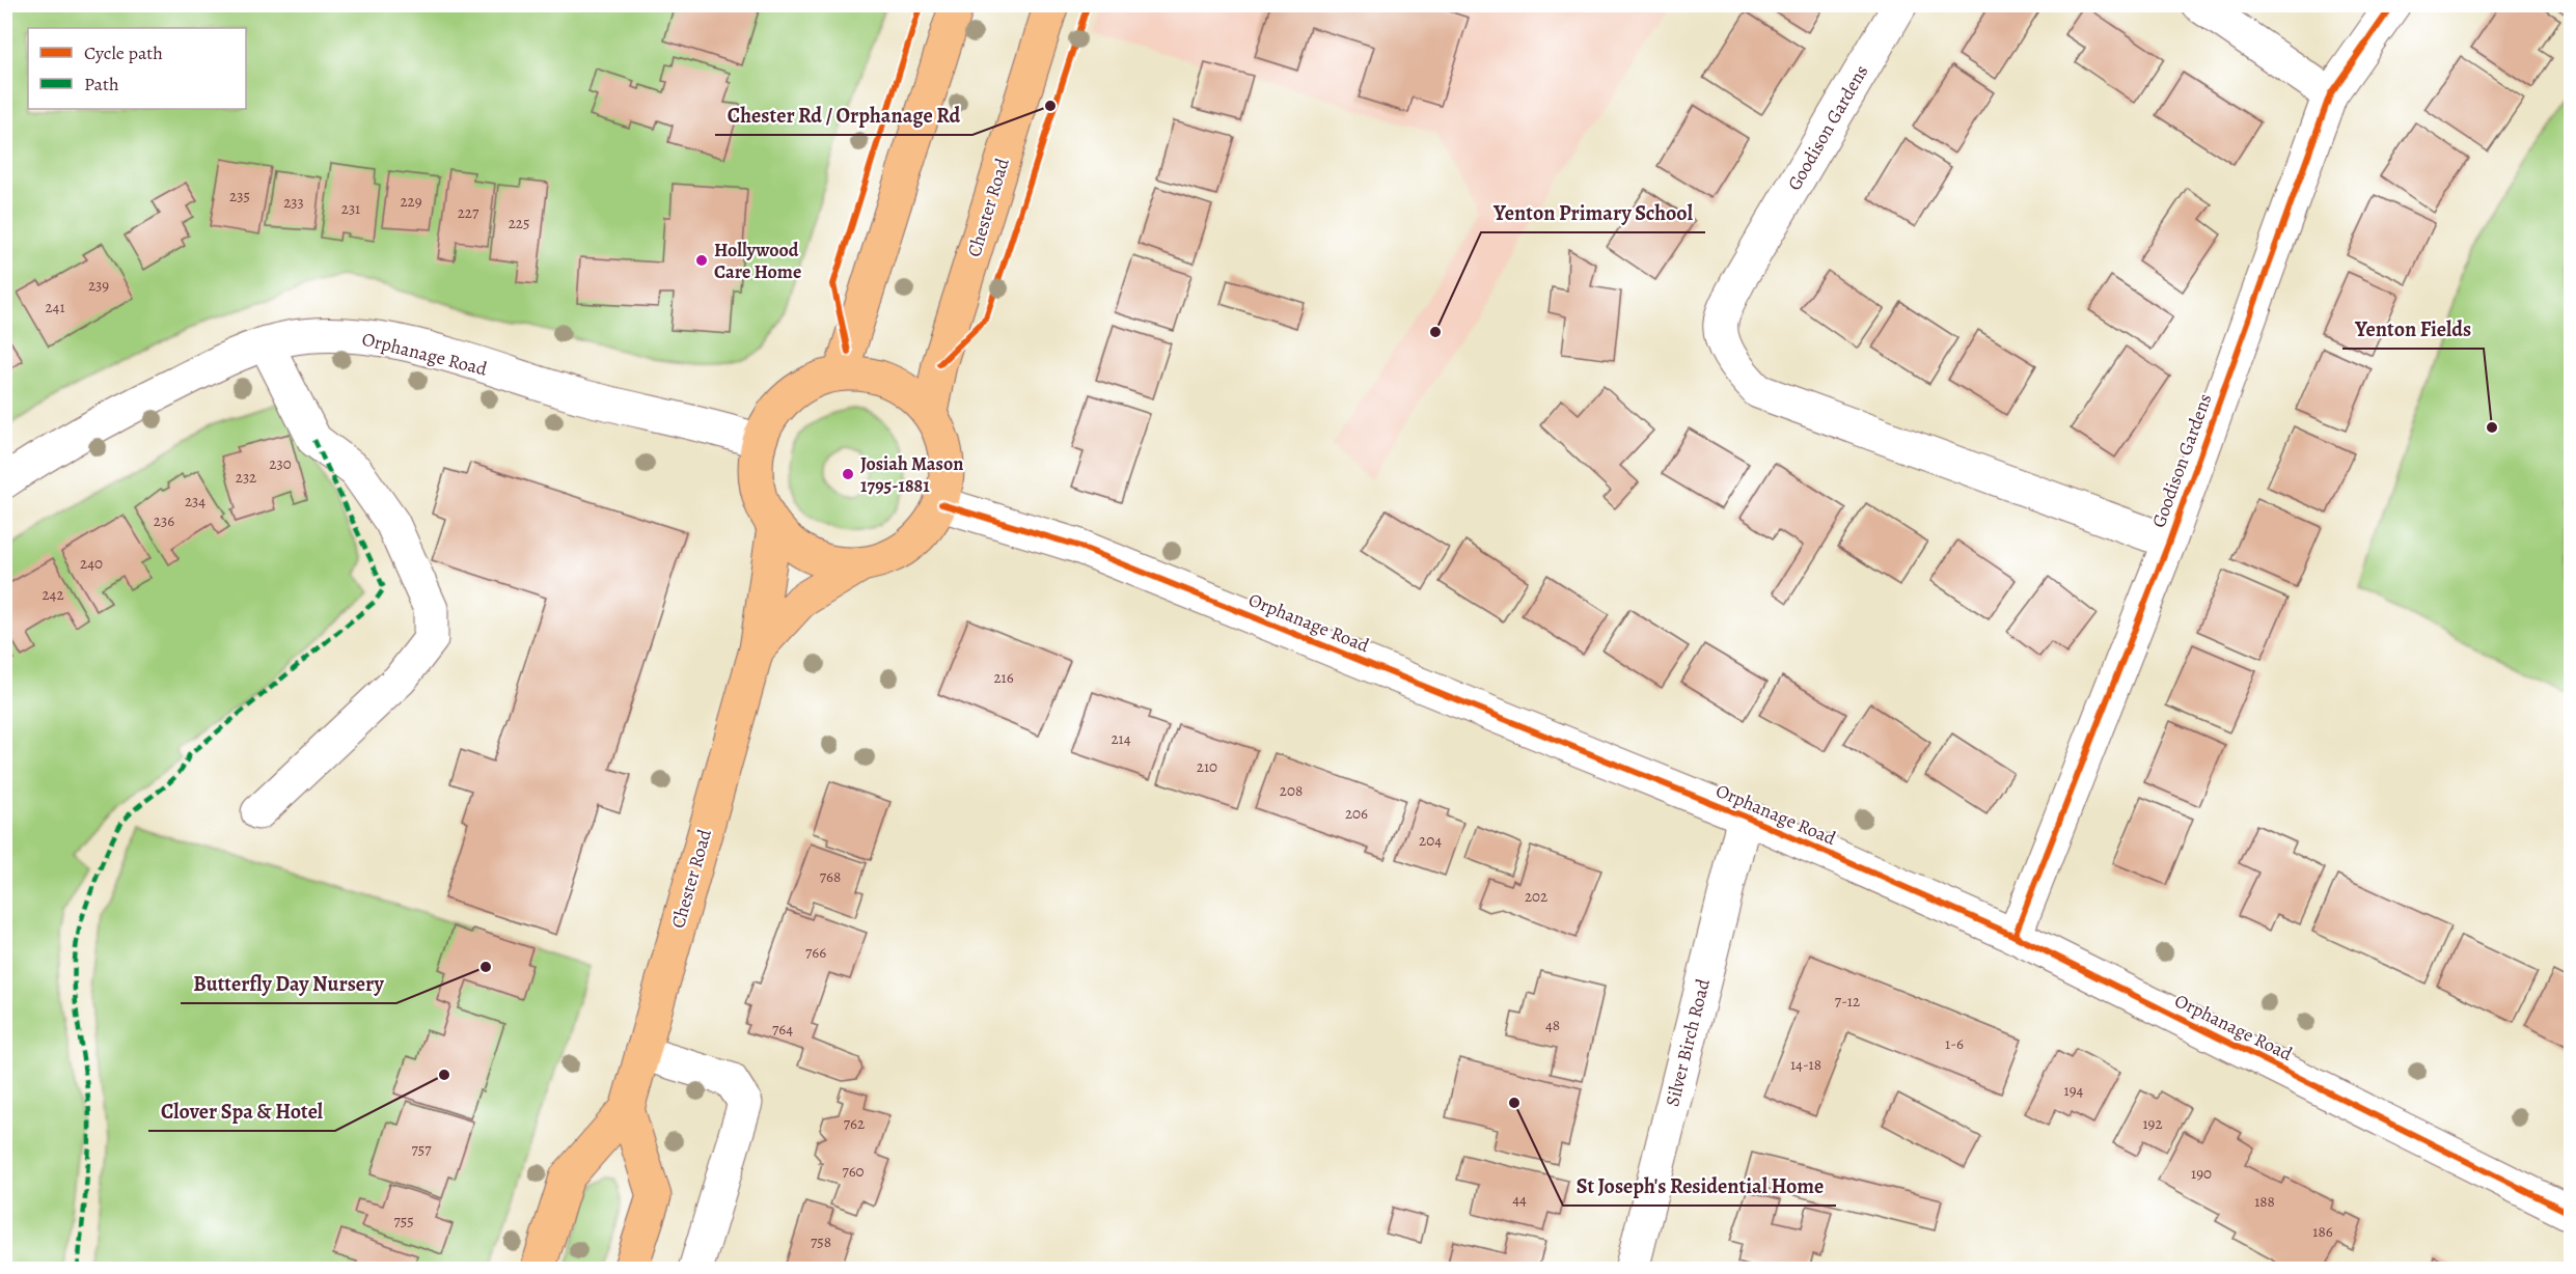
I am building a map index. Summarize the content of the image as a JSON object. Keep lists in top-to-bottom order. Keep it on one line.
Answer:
{"streets":{"highway":["Chester Road"],"street":["Goodison Gardens","Orphanage Road","Silver Birch Road"]},"crossings":[["Goodison Gardens","Orphanage Road"],["Chester Road","Orphanage Road"],["Orphanage Road","Silver Birch Road"]],"places":["Chester Rd / Orphanage Rd","Hollywood Care Home","Yenton Primary School","Yenton Fields","Josiah Mason 1795-1881","Butterfly Day Nursery","Clover Spa & Hotel","St Joseph's Residential Home"],"house_numbers":["235","229","233","231","227","225","239","241","230","232","234","236","240","242","216","214","210","208","206","204","768","202","766","7-12","48","764","1-6","14-18","194","762","192","757","760","190","44","188","755","186","758"],"legend":["Cycle path","Path"]}
